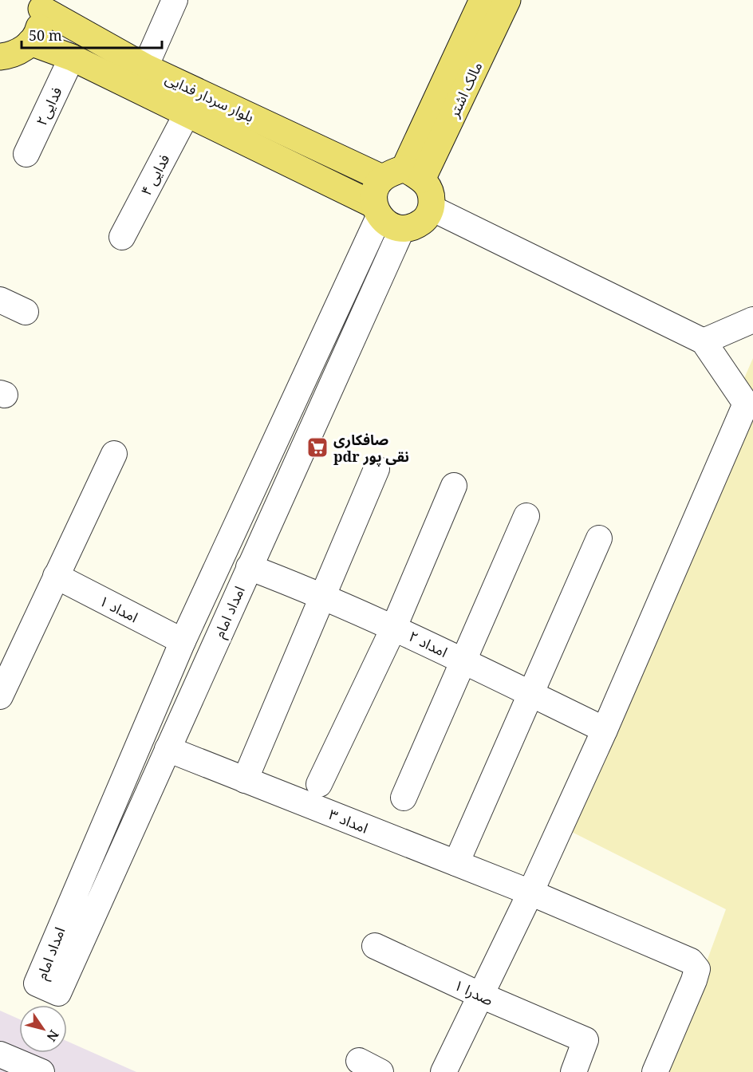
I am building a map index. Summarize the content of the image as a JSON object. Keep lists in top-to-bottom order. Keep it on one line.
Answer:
{"streets":{"main road":["مالک اشتر","بلوار سردار فدایی"],"street":["فدایی۲","فدایی ۴","امداد ۱","امداد امام","امداد ۲","امداد ۳","صدرا ۱"]},"crossings":[["مالک اشتر","بلوار سردار فدایی"],["مالک اشتر","امداد امام"],["بلوار سردار فدایی","فدایی۲"],["بلوار سردار فدایی","فدایی ۴"],["بلوار سردار فدایی","امداد امام"],["امداد ۱","امداد امام"],["امداد امام","امداد ۲"],["امداد امام","امداد ۳"]],"places":{"supermarket":["صافکاری pdr نقی پور"]},"scale_bar":"50 m","north":"bottom right"}
